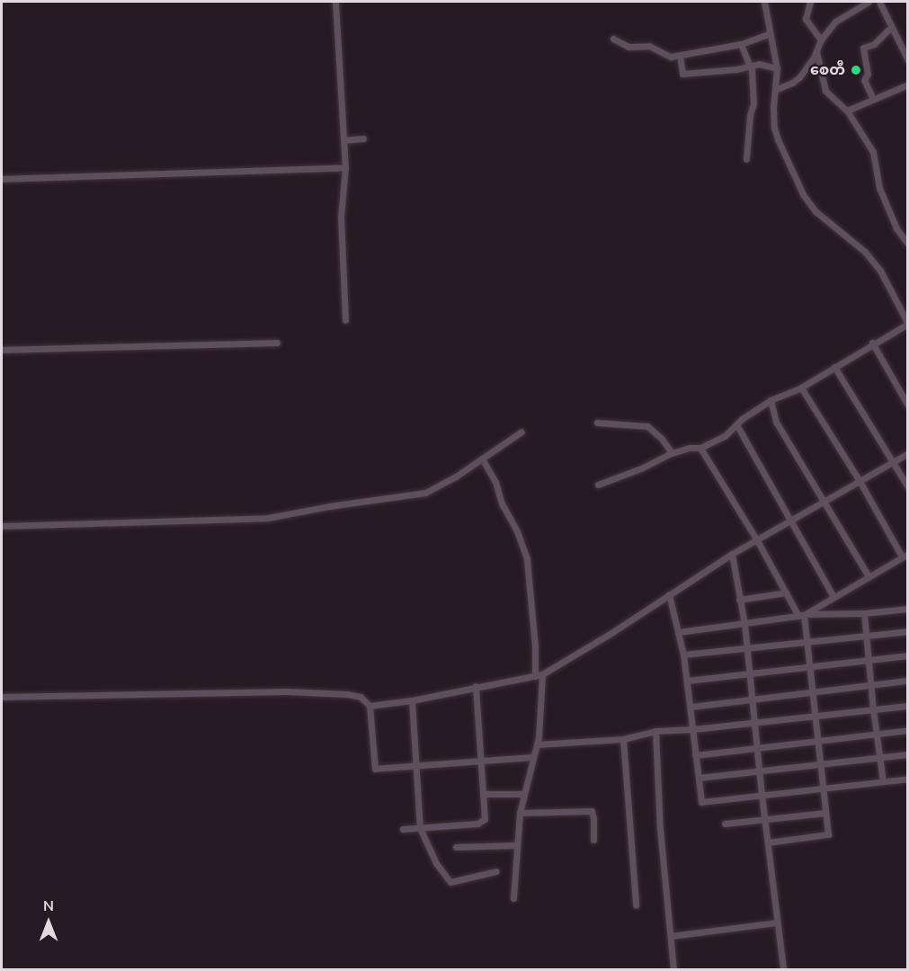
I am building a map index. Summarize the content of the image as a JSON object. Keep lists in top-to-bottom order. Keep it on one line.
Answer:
{"places":["စေတီ"],"north":"top"}
